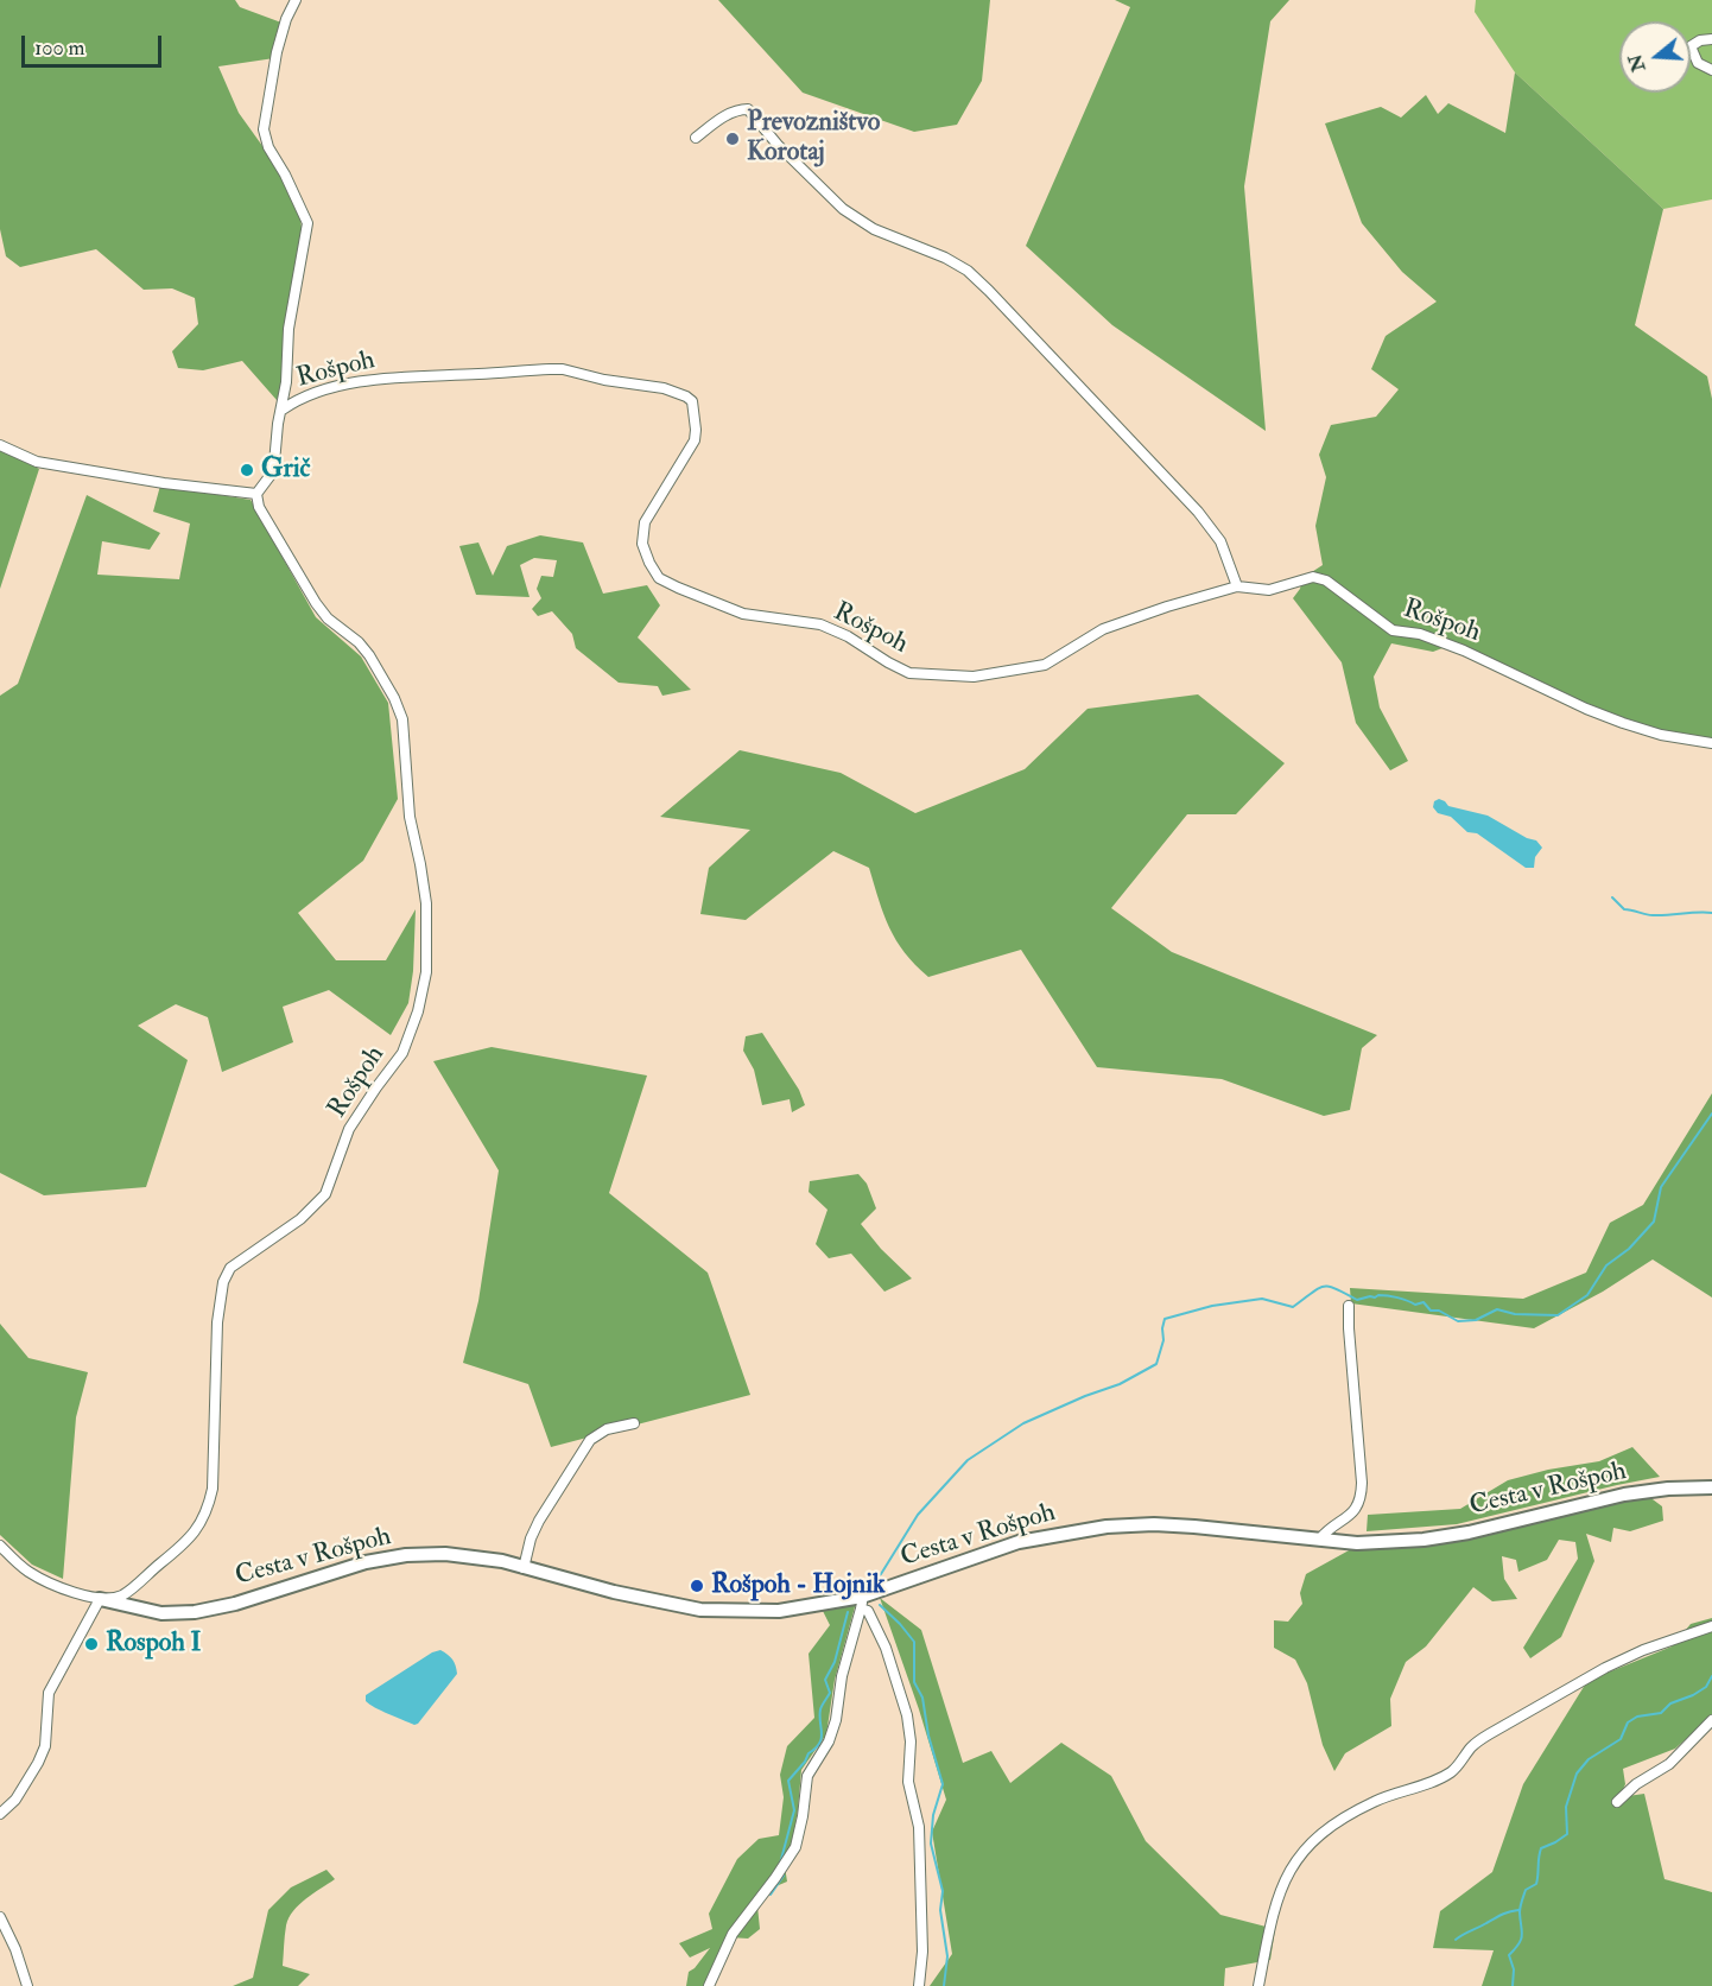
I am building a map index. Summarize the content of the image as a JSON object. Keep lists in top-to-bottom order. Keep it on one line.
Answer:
{"streets":{"street":["Rošpoh","Cesta v Rošpoh"]},"crossings":[["Rošpoh","Cesta v Rošpoh"]],"places":["Prevozništvo Korotaj","Grič","Rošpoh - Hojnik","Rospoh I"],"scale_bar":"100 m","north":"left"}
